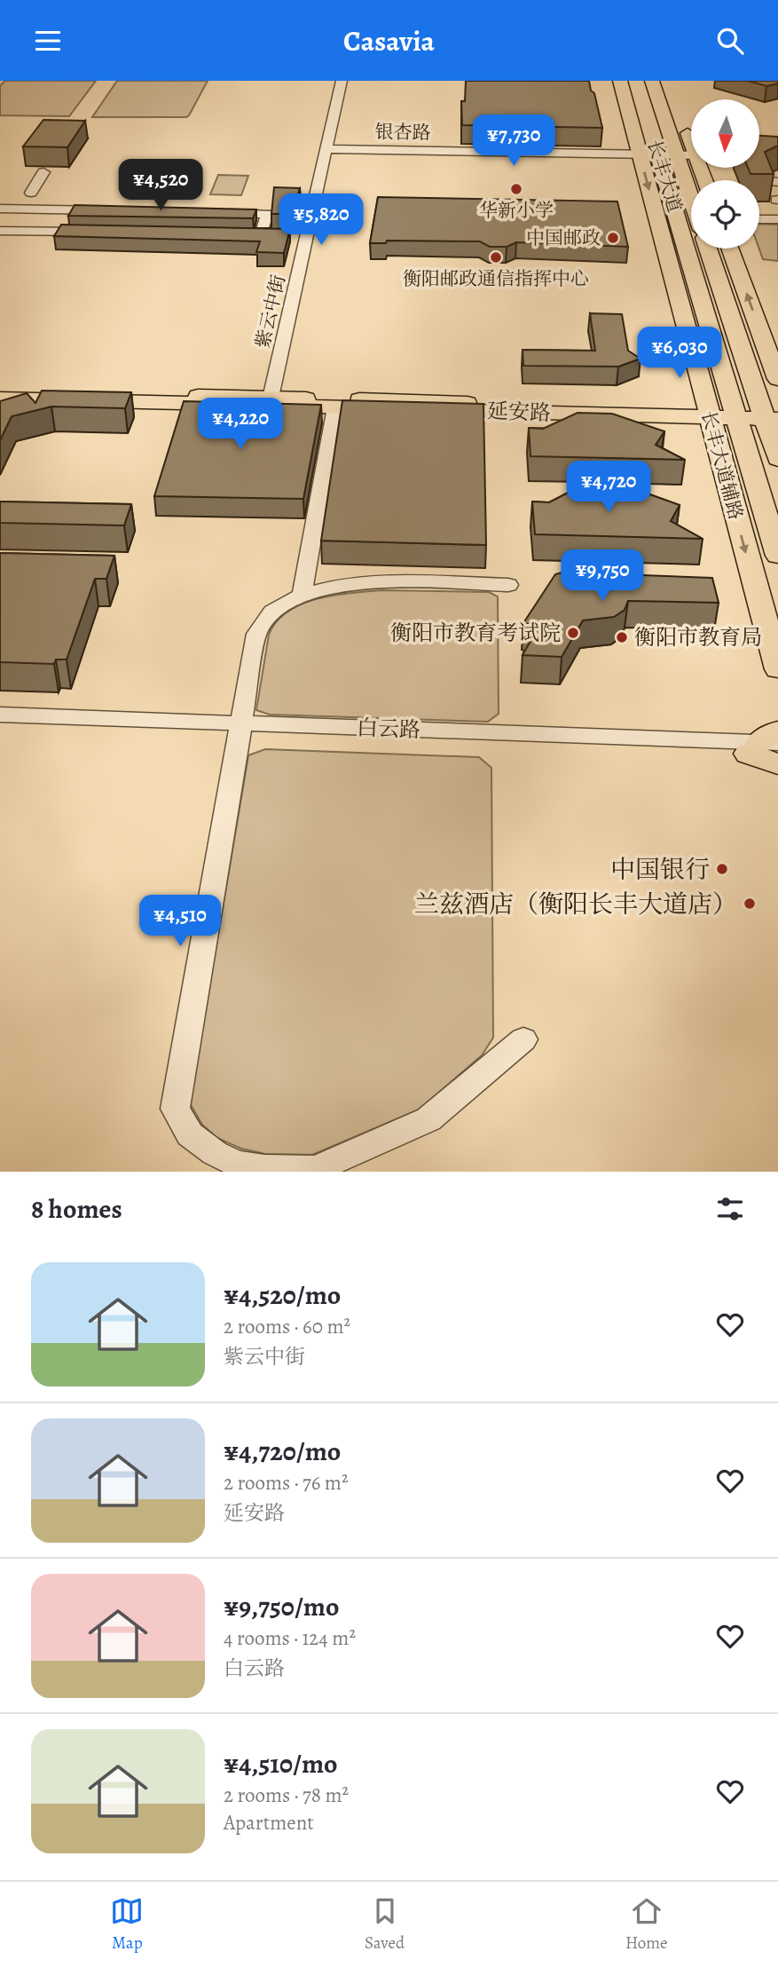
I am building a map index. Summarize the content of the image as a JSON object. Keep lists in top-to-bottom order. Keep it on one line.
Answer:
{"streets":{"main road":["长丰大道","延安路","长丰大道辅路"],"street":["银杏路","紫云中街","白云路"]},"crossings":[["银杏路","长丰大道"],["银杏路","紫云中街"],["银杏路","长丰大道辅路"],["长丰大道","长丰大道辅路"],["紫云中街","延安路"]],"places":["华新小学","中国邮政","衡阳邮政通信指挥中心","衡阳市教育考试院","衡阳市教育局","中国银行","兰兹酒店（衡阳长丰大道店）"],"north":"bottom","page":{"header":"Casavia","price":["¥7,730","¥4,520","¥5,820","¥6,030","¥4,220","¥4,720","¥9,750","¥4,510"],"heading":"8 homes","list":[{"name":"¥4,520/mo","note":"2 rooms · 60 m² · 紫云中街"},{"name":"¥4,720/mo","note":"2 rooms · 76 m² · 延安路"},{"name":"¥9,750/mo","note":"4 rooms · 124 m² · 白云路"},{"name":"¥4,510/mo","note":"2 rooms · 78 m² · Apartment"}],"tabs":["Map","Saved","Home"]}}
